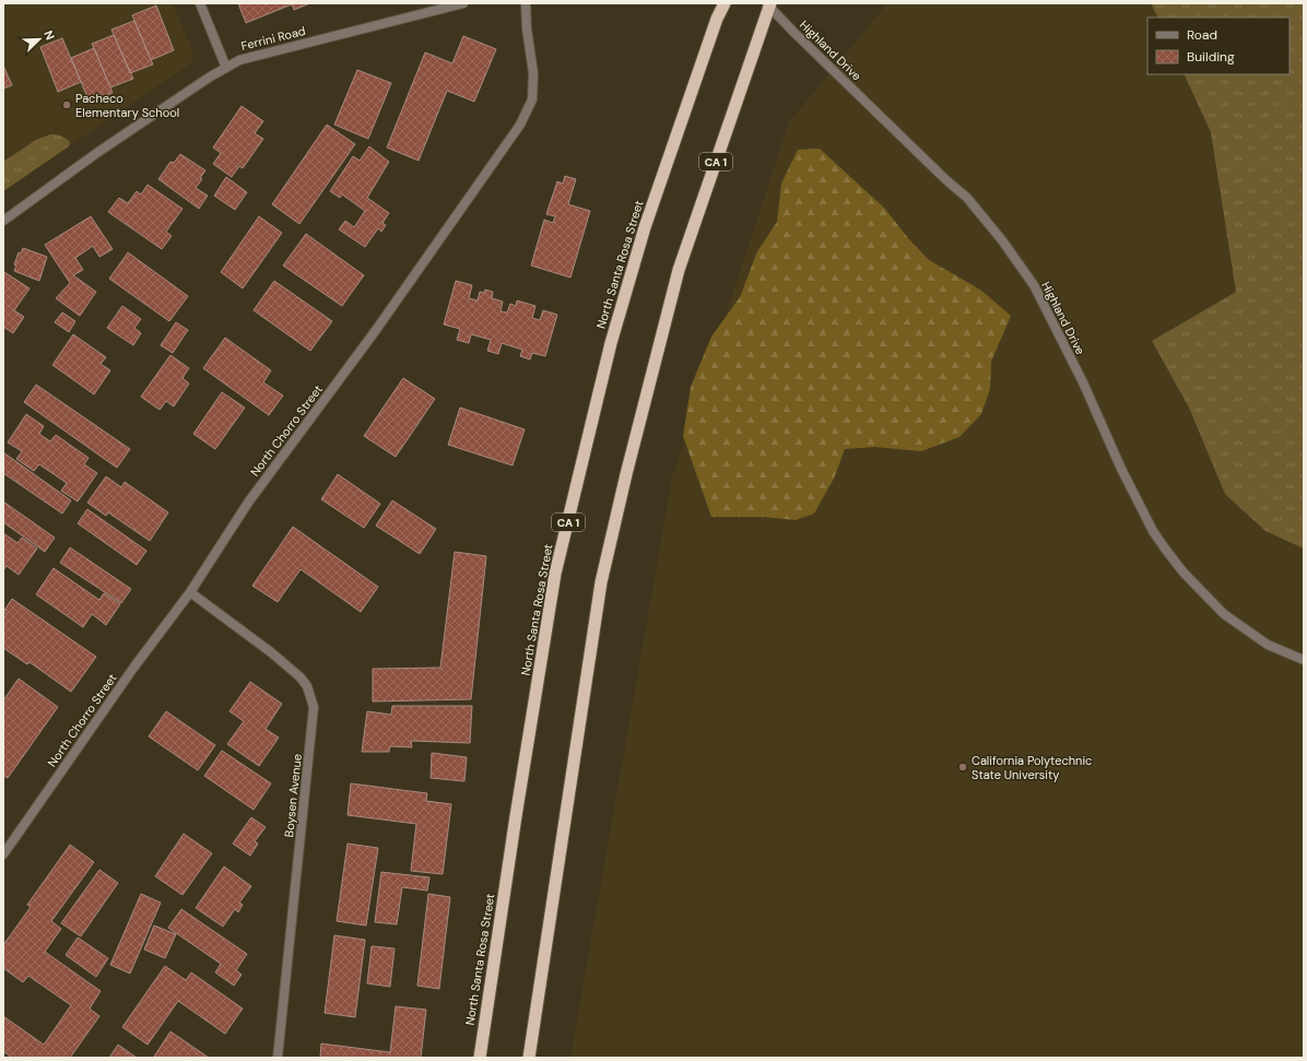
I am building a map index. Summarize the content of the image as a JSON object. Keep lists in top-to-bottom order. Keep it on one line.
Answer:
{"streets":{"highway":["CA 1","North Santa Rosa Street"],"street":["Ferrini Road","Highland Drive","North Chorro Street","Boysen Avenue"]},"crossings":[["Highland Drive","CA 1"],["North Chorro Street","Boysen Avenue"]],"places":["Pacheco Elementary School","California Polytechnic State University"],"legend":["Road","Building"],"north":"top right"}
